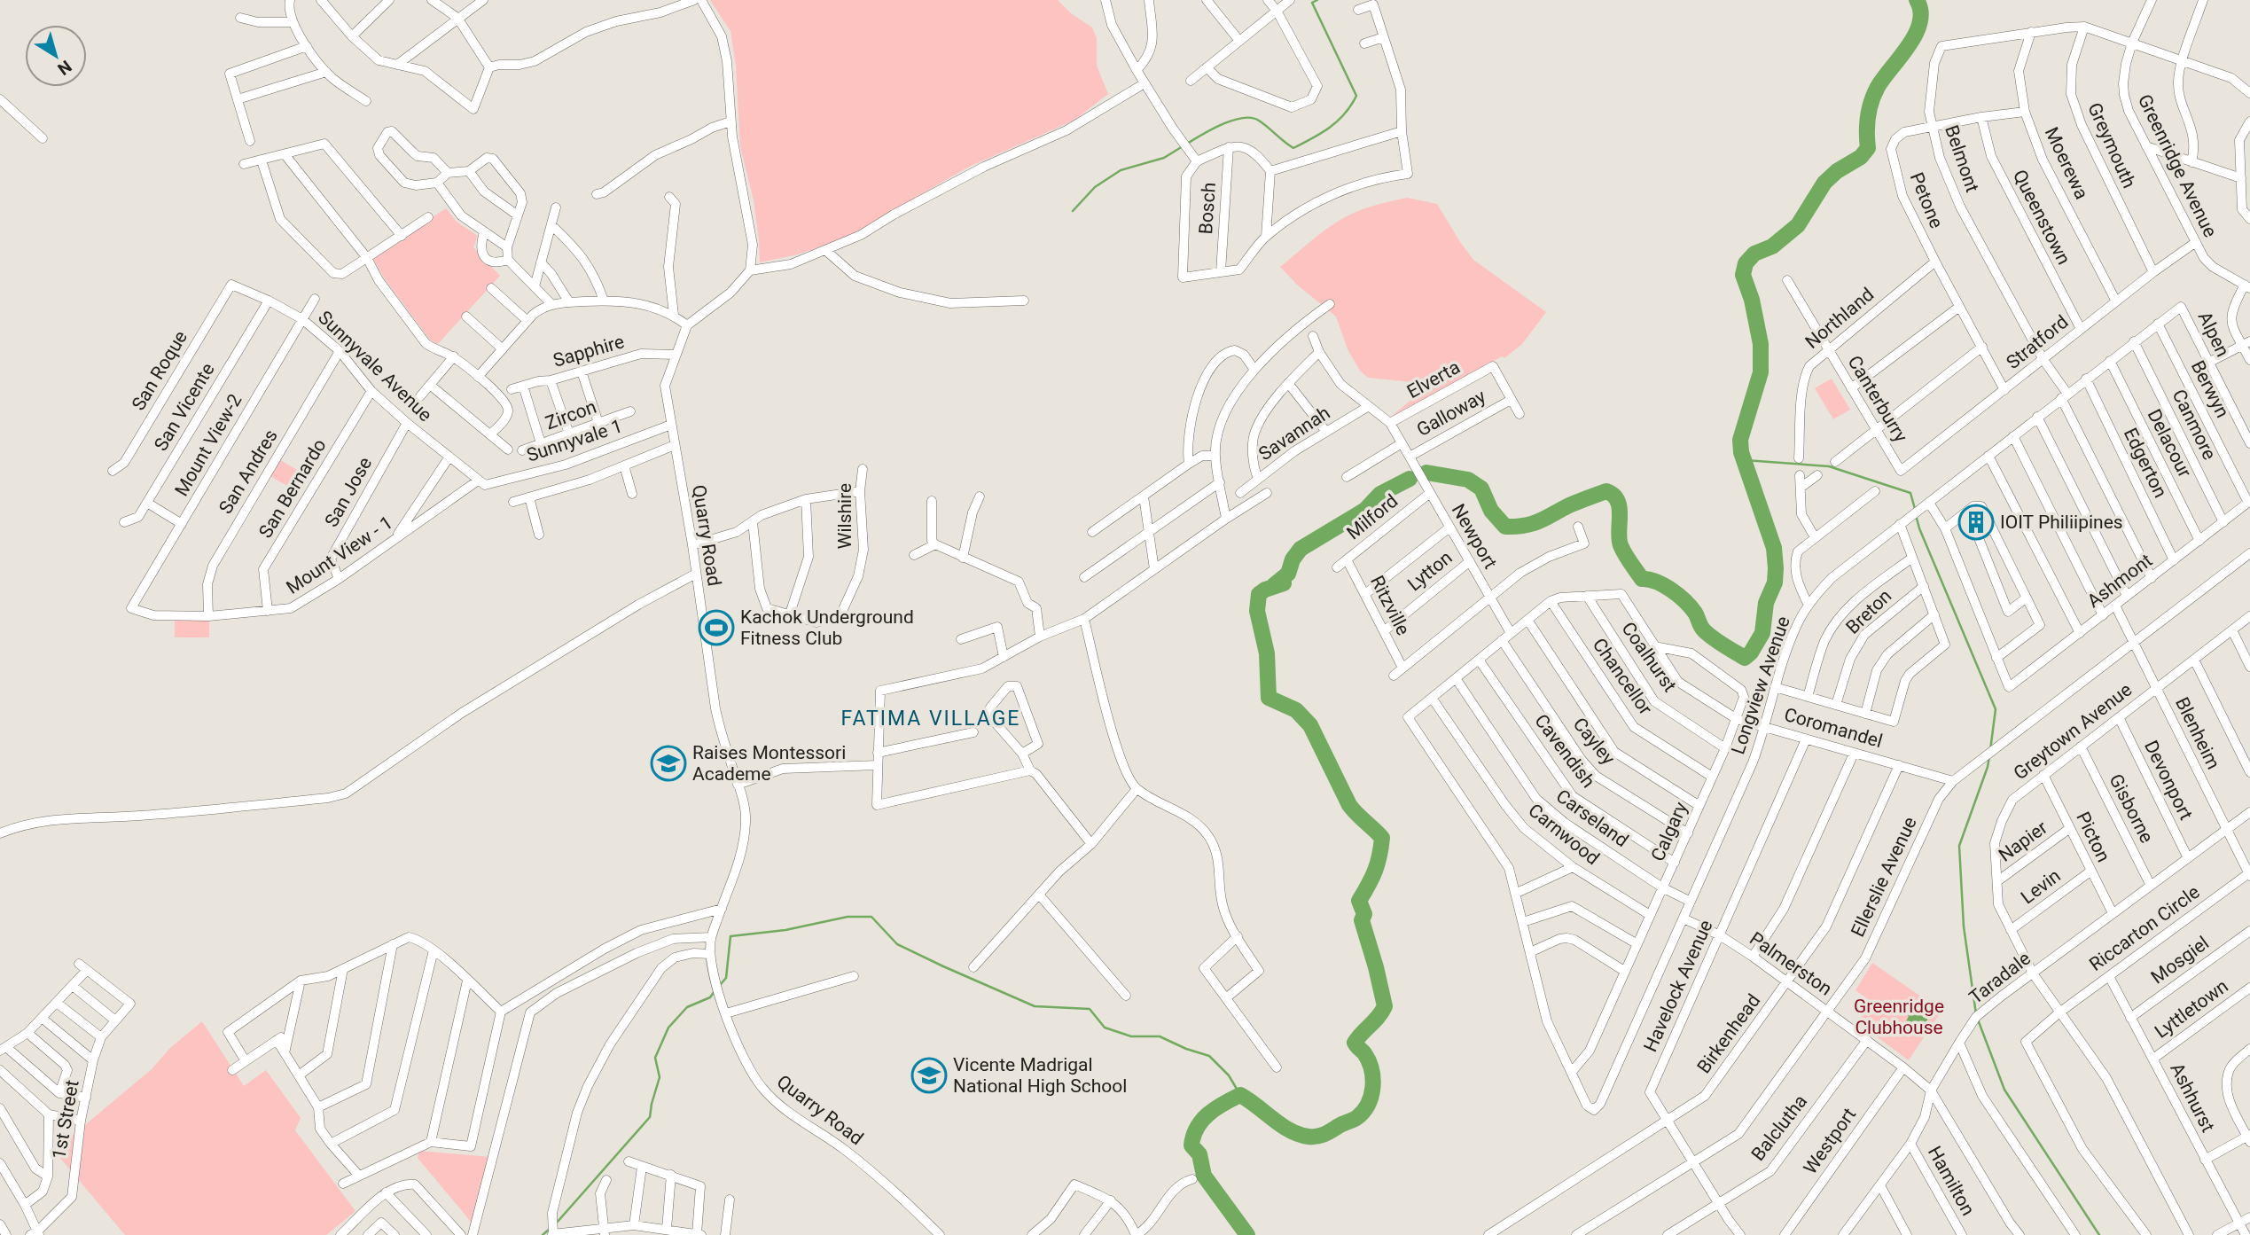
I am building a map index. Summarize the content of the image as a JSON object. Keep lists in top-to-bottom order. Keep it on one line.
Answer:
{"streets":{"street":["Greymouth","Belmont","Moerewa","Greenridge Avenue","Petone","Bosch","Queenstown","Northland","Alpen","Stratford","Sapphire","Sunnyvale Avenue","San Roque","Elverta","Berwyn","Canterburry","San Vicente","Galloway","Zircon","Canmore","Savannah","Sunnyvale 1","Delacour","Mount View-2","Edgerton","San Andres","San Bernardo","San Jose","Wilshire","Milford","Quarry Road","Newport","Mount View - 1","Lytton","Ashmont","Ritzville","Breton","Coalhurst","Chancellor","Longview Avenue","Coromandel","Greytown Avenue","Blenheim","Cayley","Cavendish","Devonport","Gisborne","Carseland","Calgary","Carnwood","Picton","Napier","Ellerslie Avenue","Levin","Riccarton Circle","Mosgiel","Palmerston","Taradale","Havelock Avenue","Lyttletown","Birkenhead","Ashhurst","1st Street","Balclutha","Westport","Hamilton"]},"crossings":[["Greymouth","Belmont"],["Greymouth","Stratford"],["Belmont","Moerewa"],["Belmont","Greenridge Avenue"],["Belmont","Petone"],["Belmont","Stratford"],["Belmont","Ashmont"],["Belmont","Longview Avenue"],["Moerewa","Petone"],["Moerewa","Stratford"],["Greenridge Avenue","Stratford"],["Petone","Queenstown"],["Petone","Northland"],["Petone","Stratford"],["Queenstown","Stratford"],["Northland","Canterburry"],["Alpen","Longview Avenue"],["Stratford","Canterburry"],["Sapphire","Quarry Road"],["Sunnyvale Avenue","San Roque"],["Sunnyvale Avenue","San Vicente"],["Sunnyvale Avenue","Sunnyvale 1"],["Sunnyvale Avenue","Mount View-2"],["Sunnyvale Avenue","San Andres"],["Sunnyvale Avenue","San Bernardo"],["Sunnyvale Avenue","San Jose"],["Sunnyvale Avenue","Mount View - 1"],["Elverta","Galloway"],["Elverta","Newport"],["Berwyn","Ashmont"],["Berwyn","Longview Avenue"],["Galloway","Newport"],["Canmore","Ashmont"],["Canmore","Longview Avenue"],["Sunnyvale 1","Quarry Road"],["Delacour","Ashmont"],["Delacour","Longview Avenue"],["Mount View-2","Mount View - 1"],["Edgerton","Ashmont"],["Edgerton","Longview Avenue"],["San Andres","Mount View - 1"],["San Bernardo","Mount View - 1"],["San Jose","Mount View - 1"],["Milford","Newport"],["Milford","Ritzville"],["Newport","Lytton"],["Newport","Coromandel"],["Lytton","Ritzville"],["Ashmont","Blenheim"],["Coalhurst","Coromandel"],["Coalhurst","Calgary"],["Chancellor","Coromandel"],["Chancellor","Calgary"],["Longview Avenue","Coromandel"],["Longview Avenue","Carseland"],["Longview Avenue","Calgary"],["Longview Avenue","Palmerston"],["Coromandel","Cayley"],["Coromandel","Cavendish"],["Coromandel","Carseland"],["Coromandel","Calgary"],["Coromandel","Carnwood"],["Coromandel","Ellerslie Avenue"],["Coromandel","Havelock Avenue"],["Coromandel","Birkenhead"],["Greytown Avenue","Blenheim"],["Greytown Avenue","Devonport"],["Greytown Avenue","Gisborne"],["Greytown Avenue","Picton"],["Greytown Avenue","Napier"],["Greytown Avenue","Levin"],["Greytown Avenue","Riccarton Circle"],["Greytown Avenue","Taradale"],["Blenheim","Ellerslie Avenue"],["Blenheim","Riccarton Circle"],["Blenheim","Taradale"],["Cayley","Calgary"],["Cavendish","Calgary"],["Devonport","Taradale"],["Gisborne","Taradale"],["Carseland","Calgary"],["Calgary","Carnwood"],["Picton","Napier"],["Picton","Levin"],["Picton","Taradale"],["Ellerslie Avenue","Palmerston"],["Ellerslie Avenue","Havelock Avenue"],["Riccarton Circle","Ashhurst"],["Mosgiel","Ashhurst"],["Palmerston","Taradale"],["Palmerston","Havelock Avenue"],["Palmerston","Birkenhead"],["Palmerston","Balclutha"],["Palmerston","Westport"],["Taradale","Hamilton"],["Havelock Avenue","Birkenhead"],["Havelock Avenue","Balclutha"],["Lyttletown","Ashhurst"]],"districts":["FATIMA VILLAGE"],"parks":["Greenridge Clubhouse"],"places":{"building":["IOIT Philiipines"],"sports":["Kachok Underground Fitness Club"],"school or university":["Raises Montessori Academe","Vicente Madrigal National High School"]},"north":"bottom right"}
